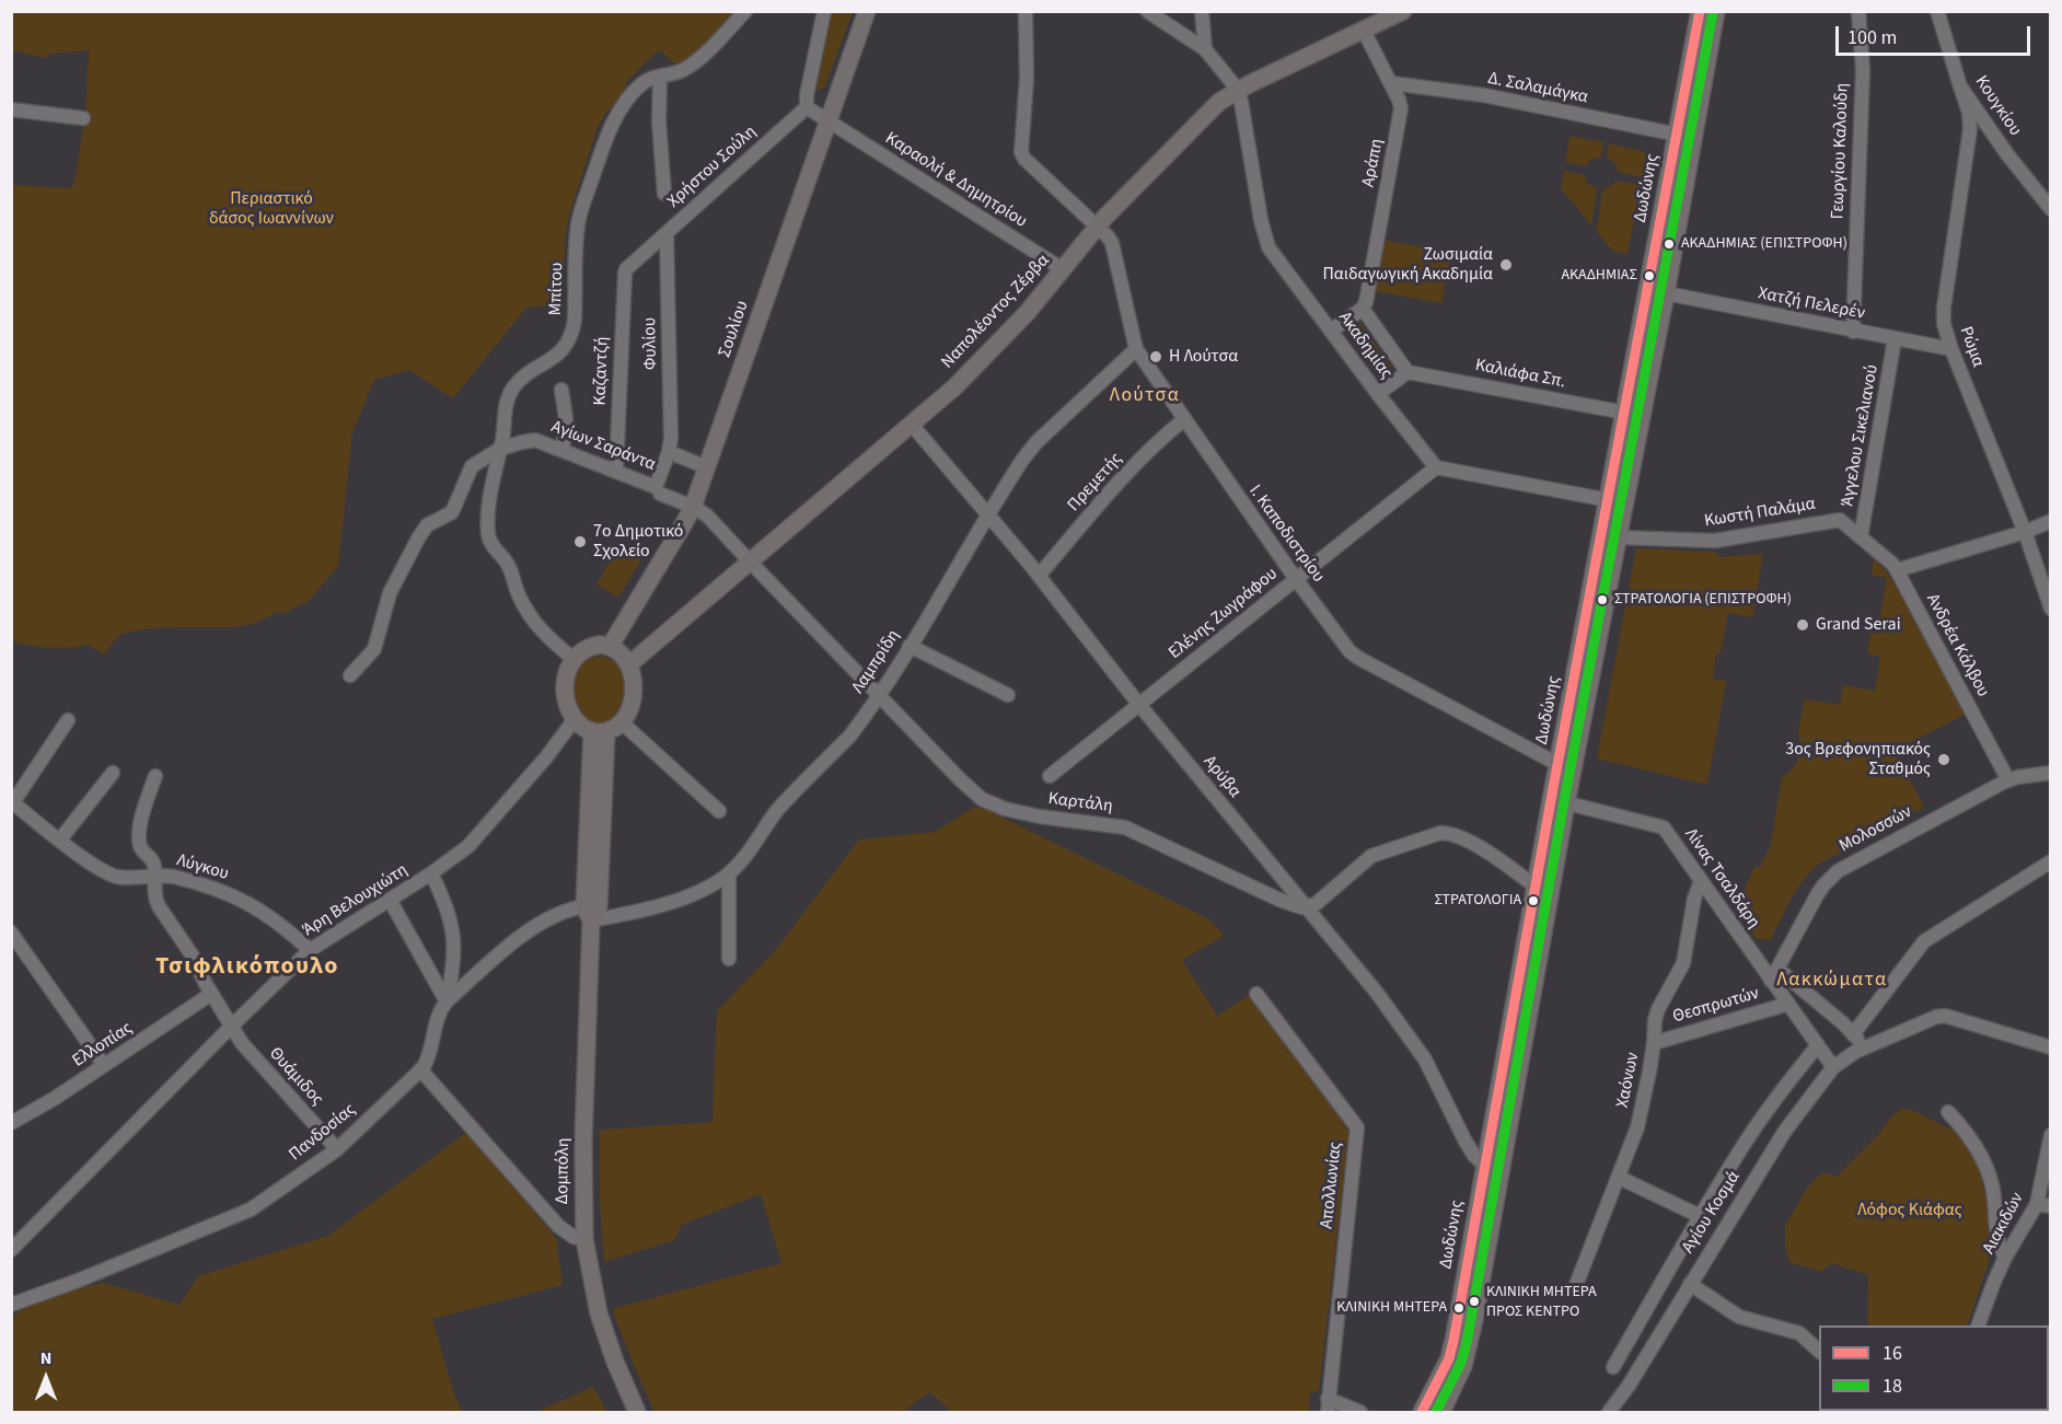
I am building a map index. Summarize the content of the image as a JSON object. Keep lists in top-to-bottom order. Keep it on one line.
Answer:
{"streets":{"main road":["Δωδώνης","Ναπολέοντος Ζέρβα","Σουλίου","Δομπόλη"],"street":["Δ. Σαλαμάγκα","Κουγκίου","Γεωργίου Καλούδη","Αράπη","Χρήστου Σούλη","Καραολή & Δημητρίου","Μπίτου","Χατζή Πελερέν","Φυλίου","Ακαδημίας","Ρώμα","Καζαντζή","Καλιάφα Σπ.","Άγγελου Σικελιανού","Αγίων Σαράντα","Πρεμετής","Κωστή Παλάμα","Ι. Καποδιστρίου","Ελένης Ζωγράφου","Ανδρέα Κάλβου","Λαμπρίδη","Αρύβα","Καρτάλη","Μολοσσών","Λύγκου","Λίνας Τσαλδάρη","Άρη Βελουχιώτη","Θεσπρωτών","Ελλοπίας","Θυάμιδος","Χαόνων","Πανδοσίας","Απολλωνίας","Αγίου Κοσμά","Αιακιδών"]},"crossings":[["Δ. Σαλαμάγκα","Αράπη"],["Δ. Σαλαμάγκα","Δωδώνης"],["Κουγκίου","Ρώμα"],["Γεωργίου Καλούδη","Χατζή Πελερέν"],["Αράπη","Ναπολέοντος Ζέρβα"],["Χρήστου Σούλη","Φυλίου"],["Χρήστου Σούλη","Καζαντζή"],["Καραολή & Δημητρίου","Ναπολέοντος Ζέρβα"],["Καραολή & Δημητρίου","Σουλίου"],["Δωδώνης","Χατζή Πελερέν"],["Δωδώνης","Καλιάφα Σπ."],["Δωδώνης","Κωστή Παλάμα"],["Δωδώνης","Ι. Καποδιστρίου"],["Δωδώνης","Αρύβα"],["Δωδώνης","Λίνας Τσαλδάρη"],["Μπίτου","Ναπολέοντος Ζέρβα"],["Μπίτου","Σουλίου"],["Μπίτου","Αγίων Σαράντα"],["Μπίτου","Άρη Βελουχιώτη"],["Μπίτου","Δομπόλη"],["Χατζή Πελερέν","Ρώμα"],["Χατζή Πελερέν","Άγγελου Σικελιανού"],["Ναπολέοντος Ζέρβα","Σουλίου"],["Ναπολέοντος Ζέρβα","Ακαδημίας"],["Ναπολέοντος Ζέρβα","Ι. Καποδιστρίου"],["Ναπολέοντος Ζέρβα","Αρύβα"],["Ναπολέοντος Ζέρβα","Καρτάλη"],["Ναπολέοντος Ζέρβα","Άρη Βελουχιώτη"],["Ναπολέοντος Ζέρβα","Δομπόλη"],["Σουλίου","Αγίων Σαράντα"],["Σουλίου","Άρη Βελουχιώτη"],["Σουλίου","Δομπόλη"],["Φυλίου","Αγίων Σαράντα"],["Ακαδημίας","Ελένης Ζωγράφου"],["Καζαντζή","Αγίων Σαράντα"],["Άγγελου Σικελιανού","Κωστή Παλάμα"],["Άγγελου Σικελιανού","Ανδρέα Κάλβου"],["Πρεμετής","Ι. Καποδιστρίου"],["Πρεμετής","Αρύβα"],["Κωστή Παλάμα","Ανδρέα Κάλβου"],["Ι. Καποδιστρίου","Ελένης Ζωγράφου"],["Ι. Καποδιστρίου","Λαμπρίδη"],["Ελένης Ζωγράφου","Αρύβα"],["Ανδρέα Κάλβου","Μολοσσών"],["Λαμπρίδη","Αρύβα"],["Λαμπρίδη","Καρτάλη"],["Λαμπρίδη","Πανδοσίας"],["Λαμπρίδη","Δομπόλη"],["Αρύβα","Καρτάλη"],["Μολοσσών","Λίνας Τσαλδάρη"],["Λύγκου","Άρη Βελουχιώτη"],["Λύγκου","Θυάμιδος"],["Λίνας Τσαλδάρη","Χαόνων"],["Άρη Βελουχιώτη","Θυάμιδος"],["Άρη Βελουχιώτη","Δομπόλη"],["Θεσπρωτών","Χαόνων"],["Ελλοπίας","Θυάμιδος"],["Θυάμιδος","Πανδοσίας"],["Πανδοσίας","Δομπόλη"]],"districts":["Λούτσα","Τσιφλικόπουλο","Λακκώματα"],"parks":["Περιαστικό δάσος Ιωαννίνων","Λόφος Κιάφας"],"places":["ΑΚΑΔΗΜΙΑΣ (ΕΠΙΣΤΡΟΦΗ)","Ζωσιμαία Παιδαγωγική Ακαδημία","ΑΚΑΔΗΜΙΑΣ","Η Λούτσα","7ο Δημοτικό Σχολείο","ΣΤΡΑΤΟΛΟΓΙΑ (ΕΠΙΣΤΡΟΦΗ)","Grand Serai","3ος Βρεφονηπιακός Σταθμός","ΣΤΡΑΤΟΛΟΓΙΑ","ΚΛΙΝΙΚΗ ΜΗΤΕΡΑ ΠΡΟΣ ΚΕΝΤΡΟ","ΚΛΙΝΙΚΗ ΜΗΤΕΡΑ"],"lines":["transit line 16","transit line 18"],"legend":["16","18"],"scale_bar":"100 m","north":"top"}
